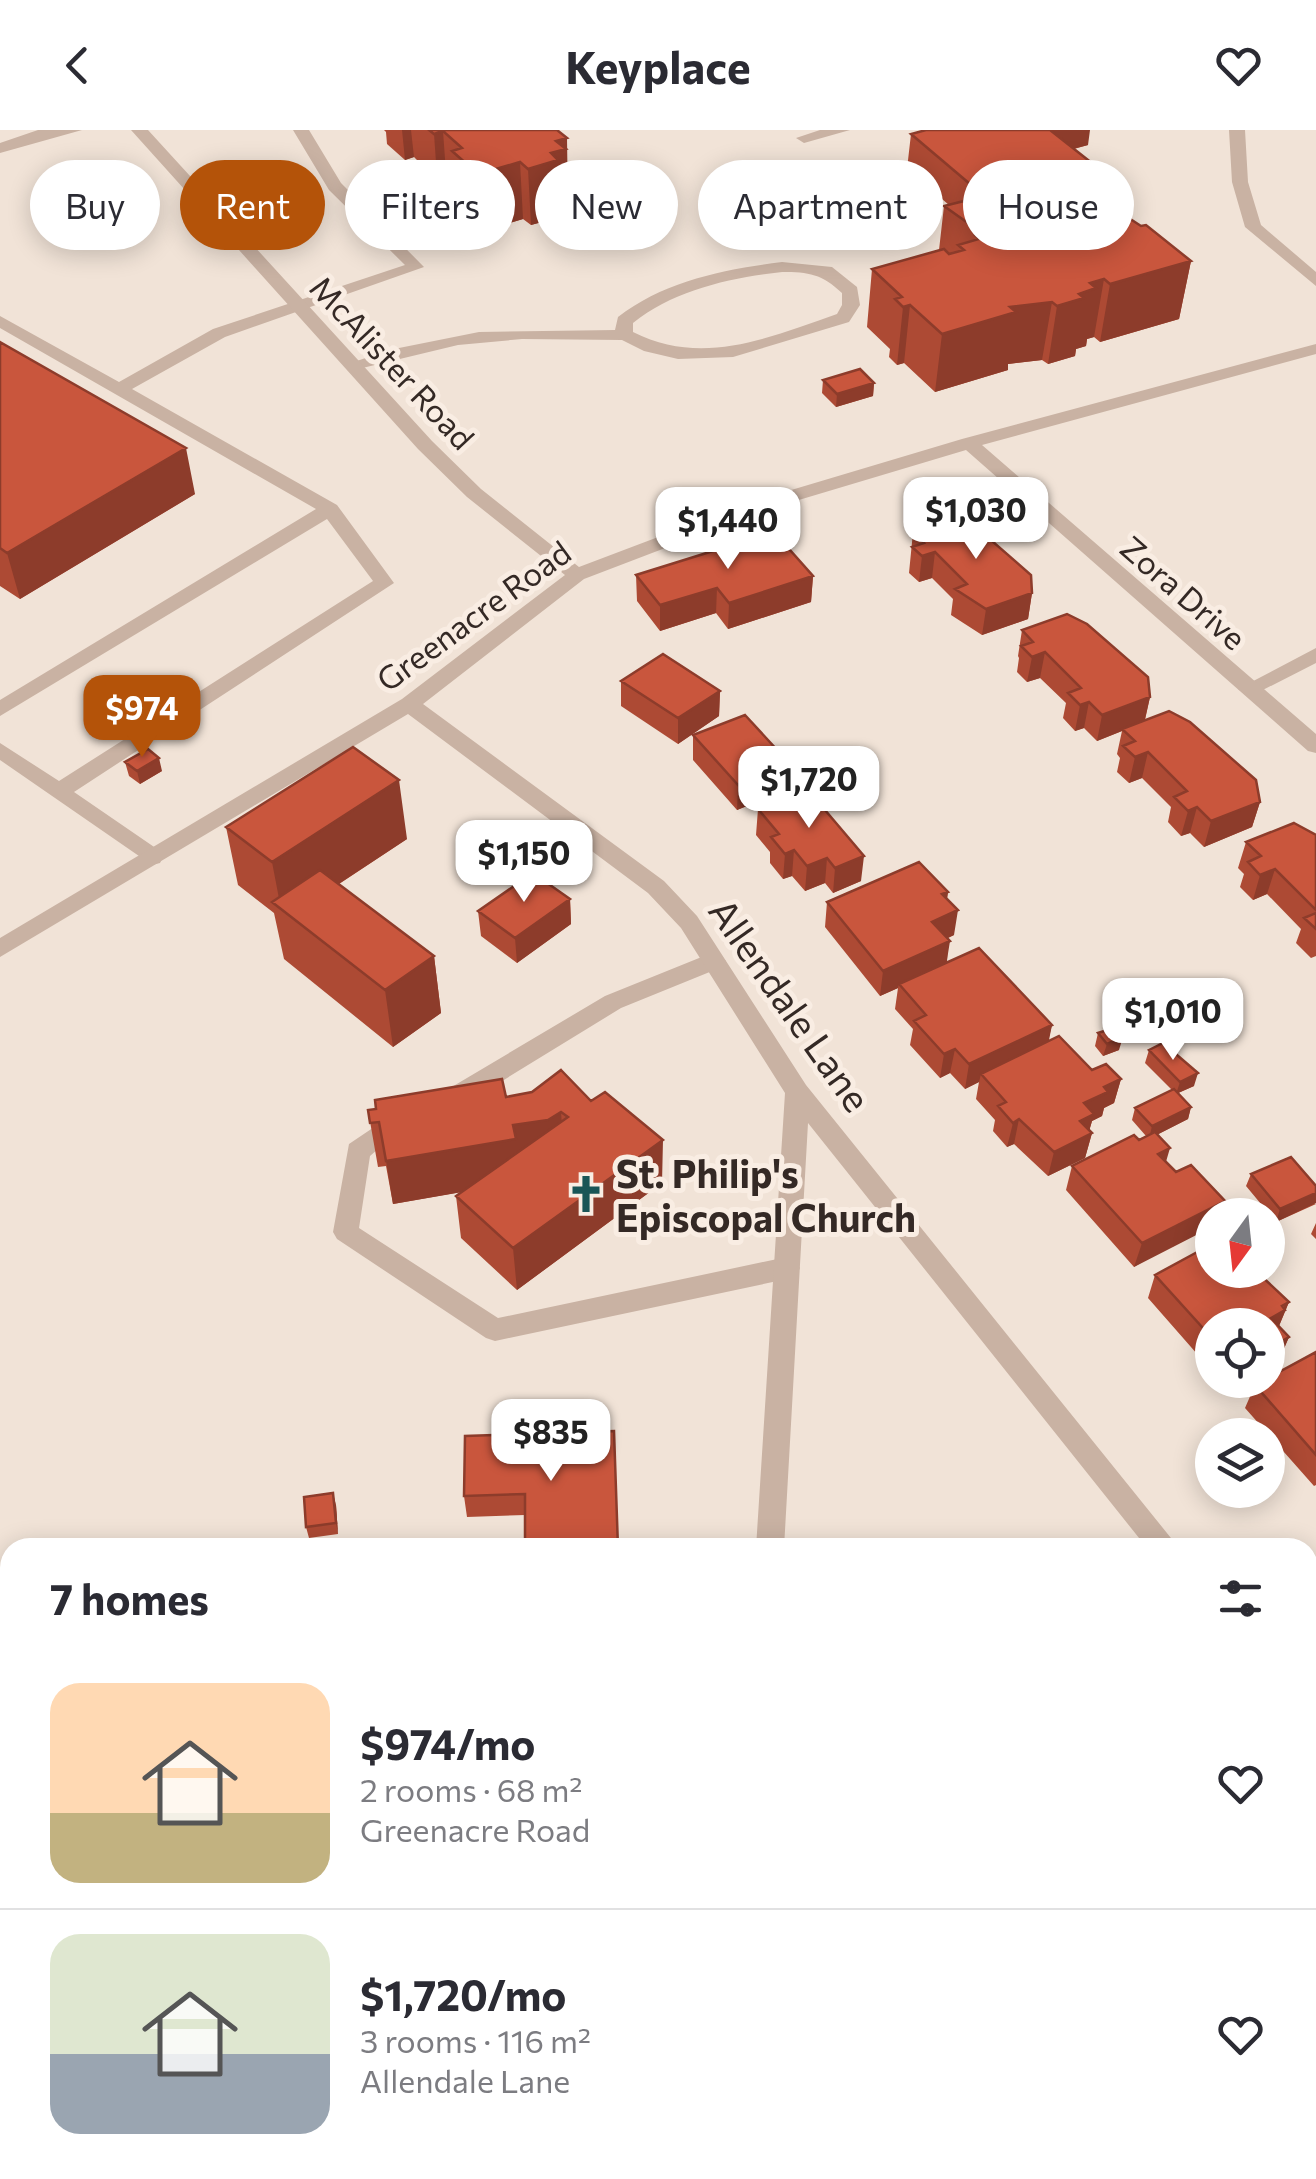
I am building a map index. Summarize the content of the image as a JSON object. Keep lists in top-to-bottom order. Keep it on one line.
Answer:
{"streets":{"street":["McAlister Road","Zora Drive","Greenacre Road","Allendale Lane"]},"crossings":[["McAlister Road","Greenacre Road"],["Zora Drive","Greenacre Road"],["Greenacre Road","Allendale Lane"]],"places":{"church":["St. Philip's Episcopal Church"]},"north":"bottom","page":{"header":"Keyplace","chip":["Buy","Rent","Filters","New","Apartment","House"],"price":["$1,030","$1,440","$974","$1,720","$1,150","$1,010","$835"],"heading":"7 homes","list":[{"name":"$974/mo","note":"2 rooms · 68 m² · Greenacre Road"},{"name":"$1,720/mo","note":"3 rooms · 116 m² · Allendale Lane"}]}}
